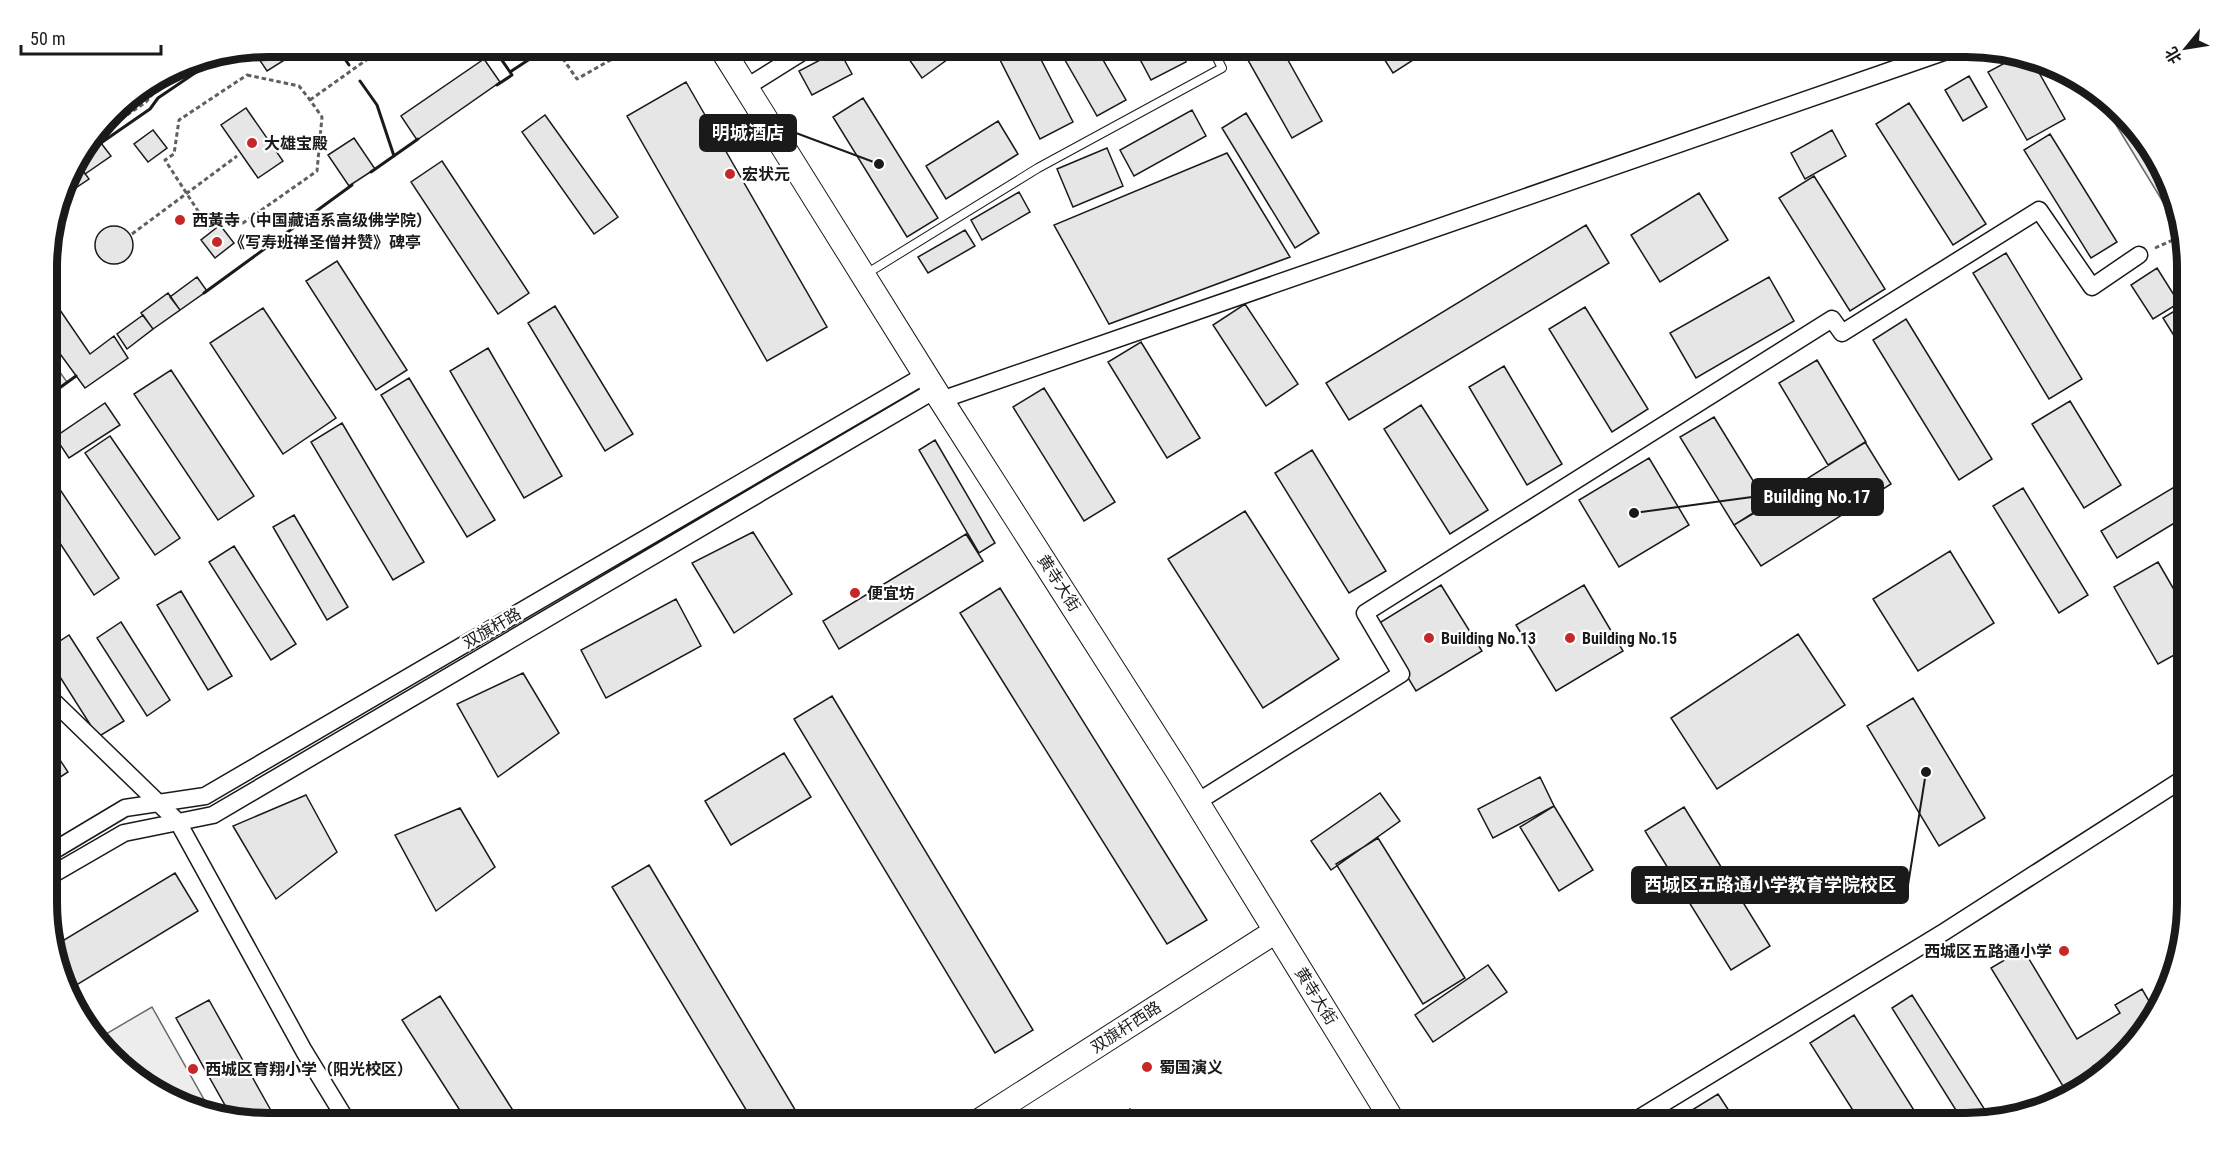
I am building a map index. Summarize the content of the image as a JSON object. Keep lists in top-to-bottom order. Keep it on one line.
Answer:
{"streets":{"street":["黄寺大街","双旗杆路","双旗杆西路"]},"crossings":[["黄寺大街","双旗杆路"],["黄寺大街","双旗杆西路"]],"places":["大雄宝殿","明城酒店","宏状元","西黃寺（中国藏语系高级佛学院）","《写寿班禅圣僧并赞》碑亭","Building No.17","便宜坊","Building No.13","Building No.15","西城区五路通小学教育学院校区","西城区五路通小学","蜀国演义","西城区育翔小学（阳光校区）"],"scale_bar":"50 m","north":"bottom left"}
